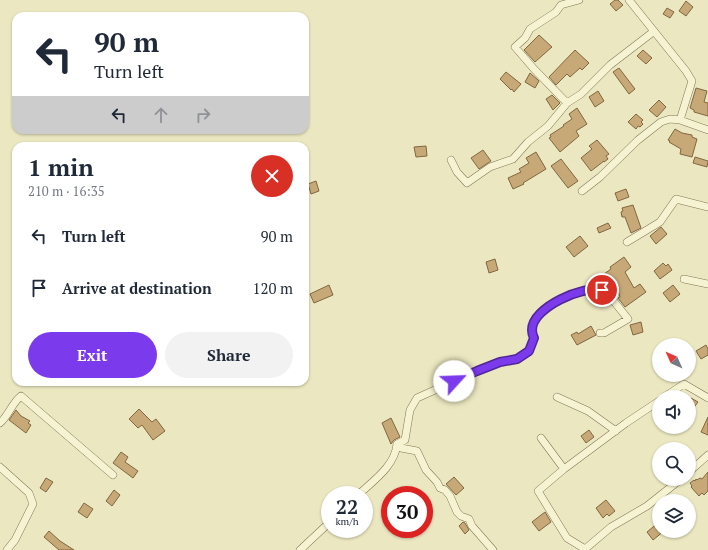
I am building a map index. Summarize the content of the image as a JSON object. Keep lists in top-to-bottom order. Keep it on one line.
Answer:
{"north":"top left","page":{"turn":["90 m","Turn left"],"heading":["1 min","210 m · 16:35"],"list":[{"name":"Turn left","value":"90 m"},{"name":"Arrive at destination","value":"120 m"}],"buttons":["Exit","Share"],"speed":"22 km/h","limit":"30"}}
